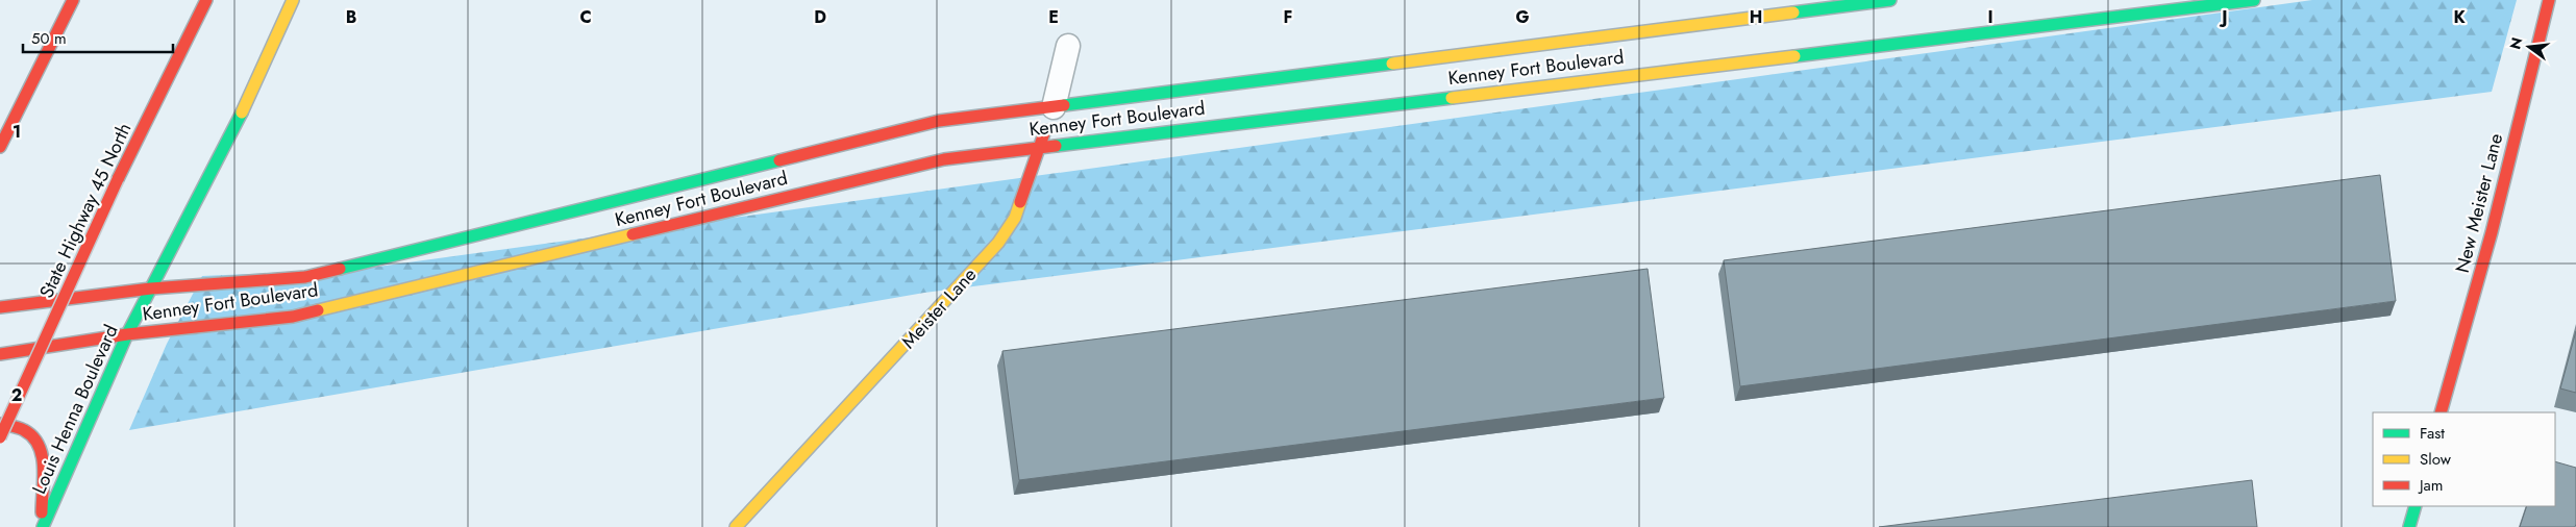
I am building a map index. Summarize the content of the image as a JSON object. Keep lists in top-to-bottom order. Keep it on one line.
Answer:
{"streets":{"main road":["Kenney Fort Boulevard","New Meister Lane","State Highway 45 North","Meister Lane","Louis Henna Boulevard"]},"crossings":[["Kenney Fort Boulevard","Meister Lane"],["Kenney Fort Boulevard","Louis Henna Boulevard"]],"legend":["Fast","Slow","Jam"],"scale_bar":"50 m","north":"left","grid":{"columns":["B","C","D","E","F","G","H","I","J","K"],"rows":["1","2"]}}
